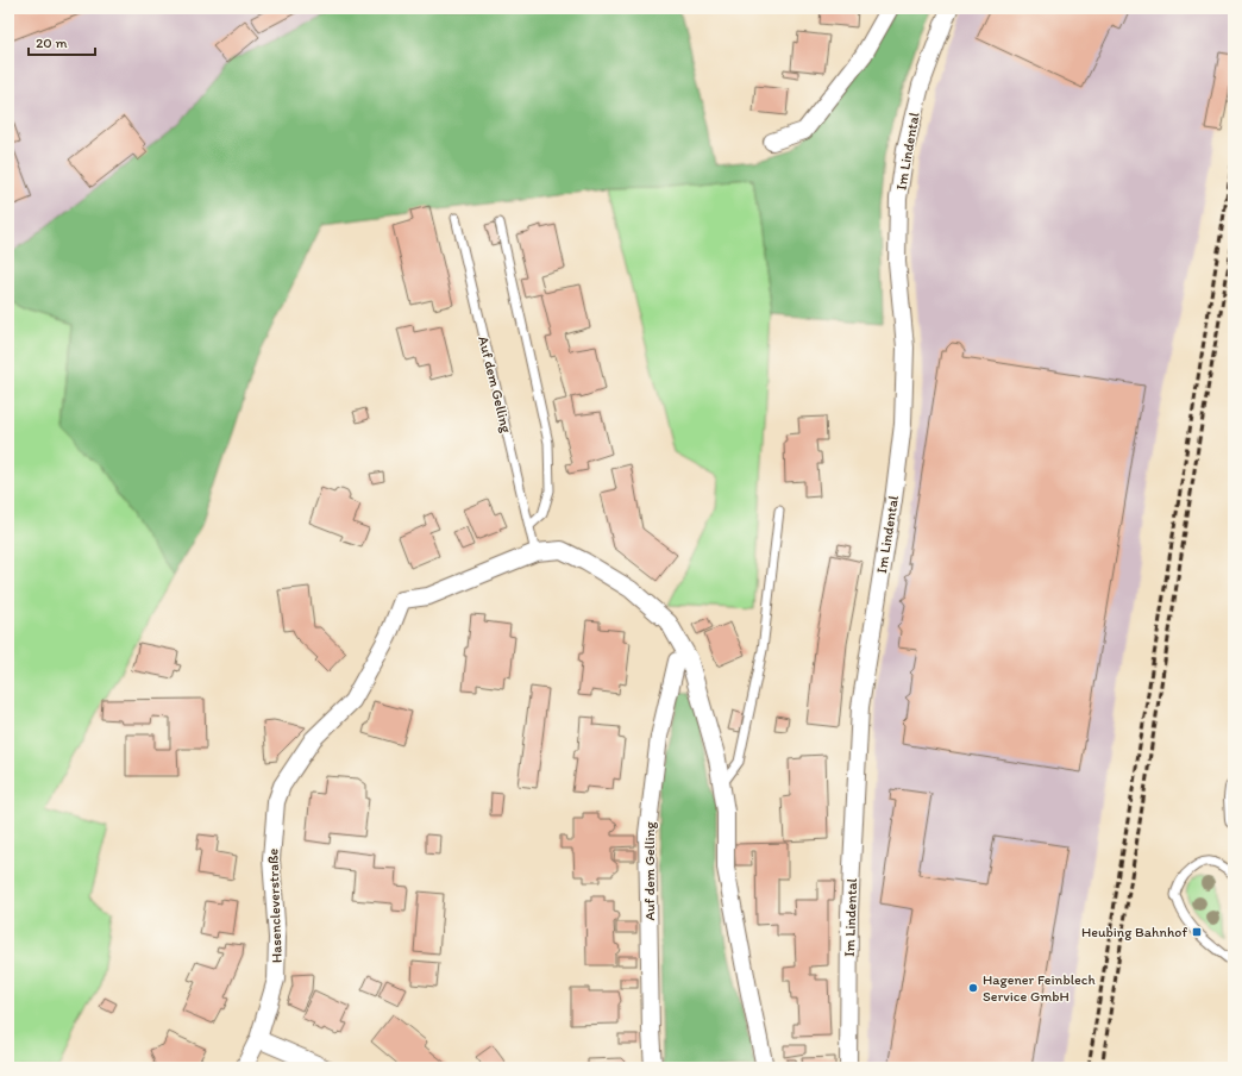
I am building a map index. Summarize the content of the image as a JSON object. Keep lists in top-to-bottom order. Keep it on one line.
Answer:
{"streets":{"street":["Im Lindental","Auf dem Gelling","Hasencleverstraße"]},"crossings":[["Auf dem Gelling","Hasencleverstraße"]],"places":{"transit":["Heubing Bahnhof"],"other":["Hagener Feinblech Service GmbH"]},"scale_bar":"20 m"}
